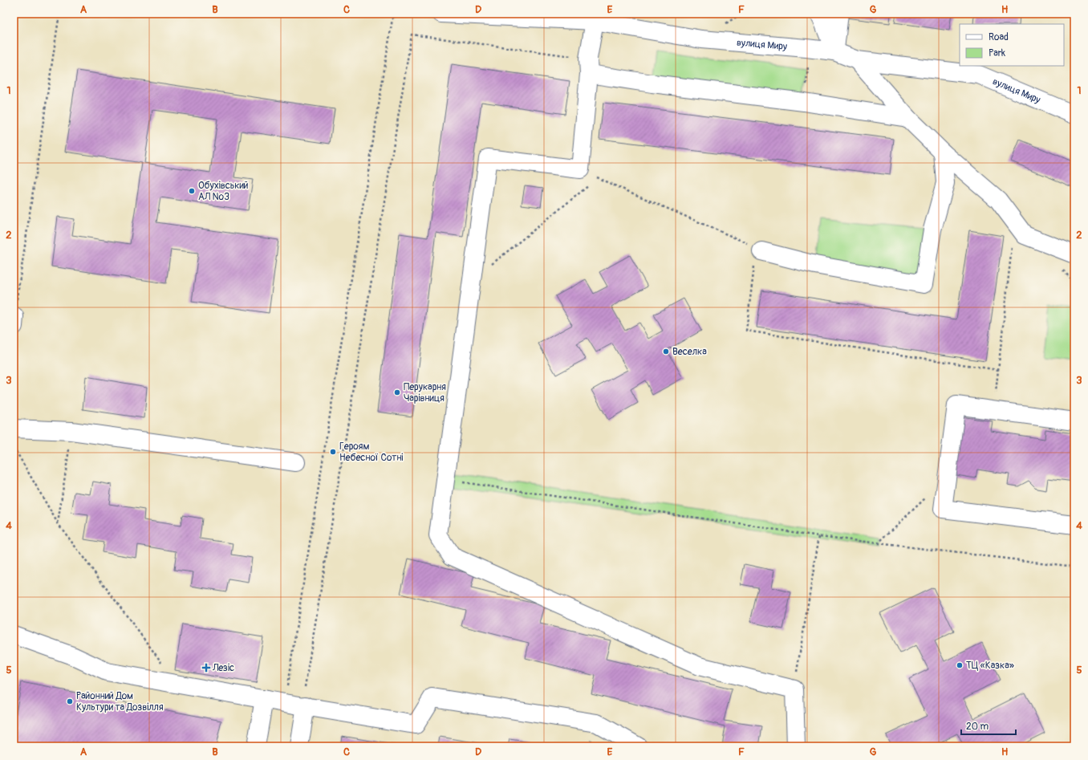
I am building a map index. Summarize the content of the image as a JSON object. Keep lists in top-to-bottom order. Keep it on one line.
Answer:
{"streets":{"street":["вулиця Миру"]},"places":{"other":["Обухівський АЛ №3","Веселка","Перукарня Чарівниця","Героям Небесної Сотні","ТЦ «Казка»","Районний Дом Культури та Дозвілля"],"health":["Лезіс"]},"legend":["Road","Park"],"scale_bar":"20 m","grid":{"columns":["A","B","C","D","E","F","G","H"],"rows":["1","2","3","4","5"]}}
